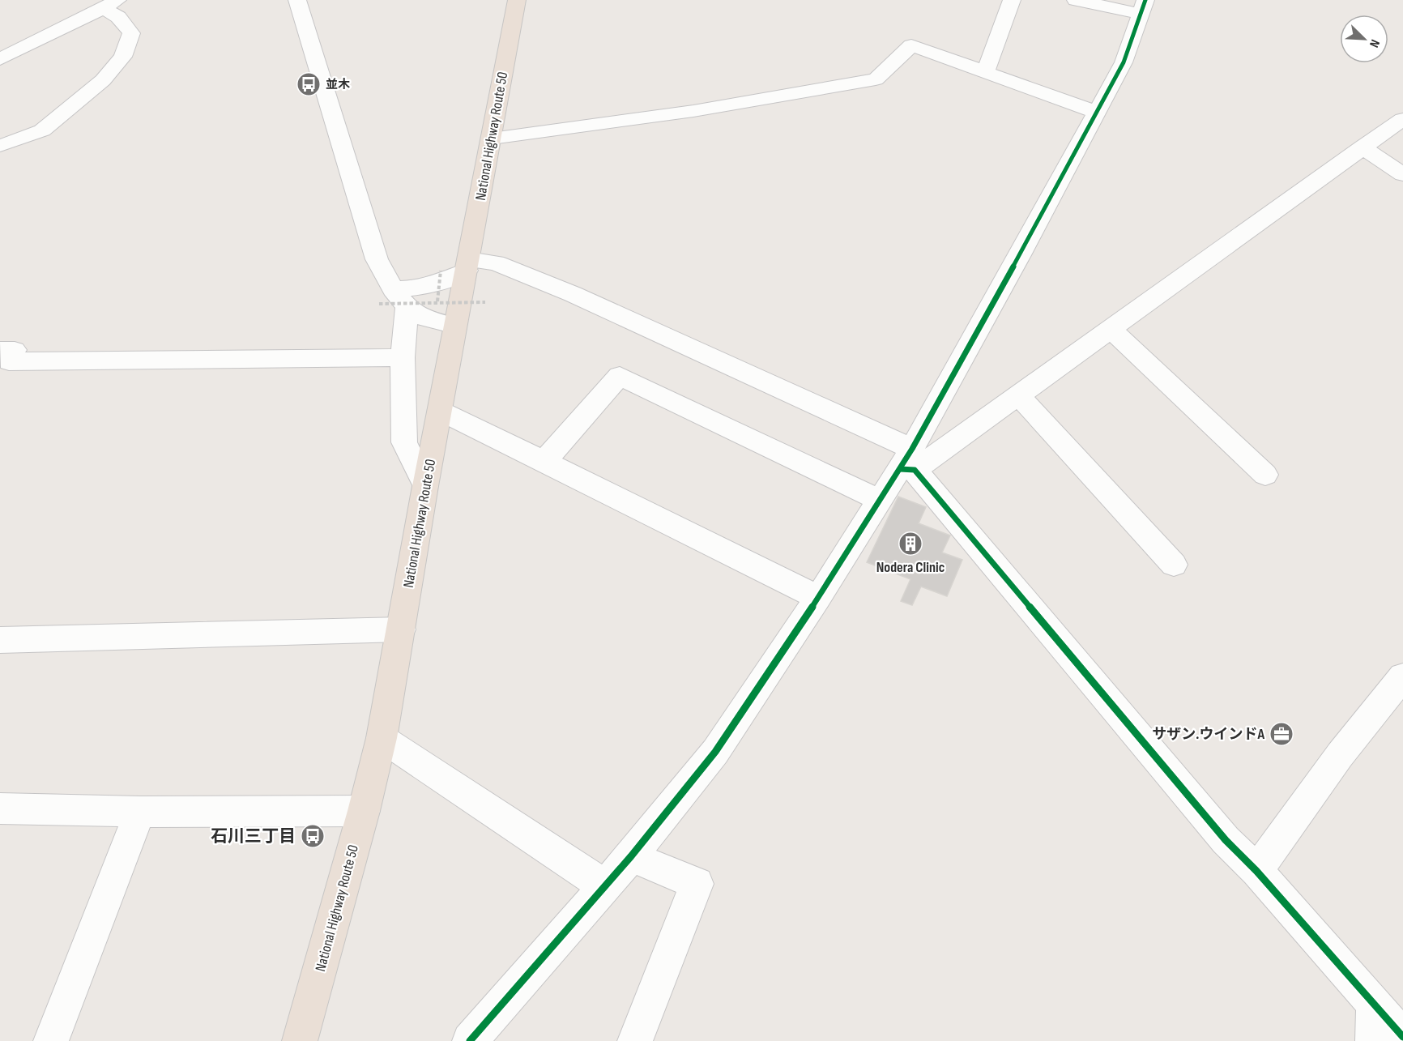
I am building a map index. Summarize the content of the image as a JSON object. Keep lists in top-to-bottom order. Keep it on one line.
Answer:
{"streets":{"highway":["National Highway Route 50"]},"places":{"bus stop":["並木","石川三丁目"],"building":["Nodera Clinic"],"office":["サザン.ウインドA"]},"north":"bottom right"}
